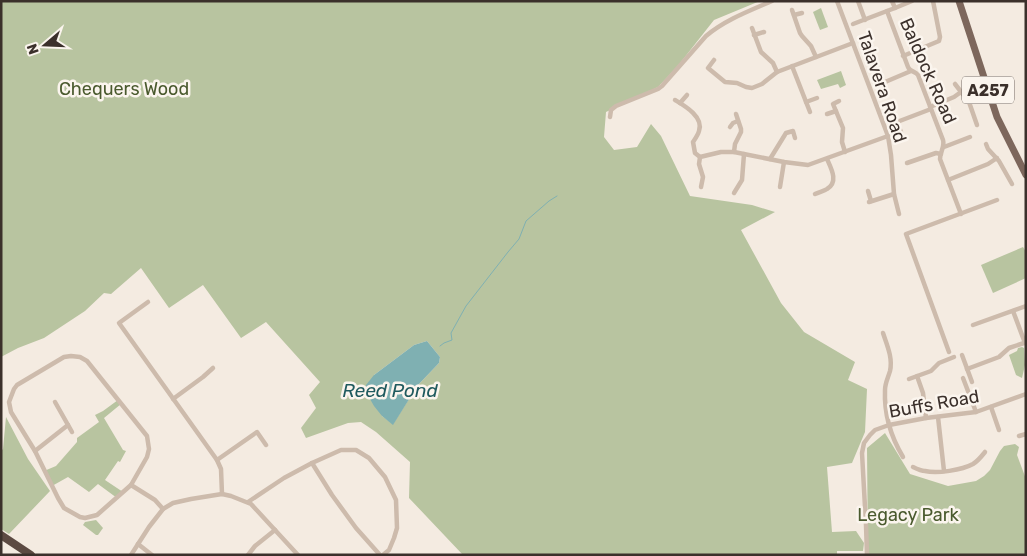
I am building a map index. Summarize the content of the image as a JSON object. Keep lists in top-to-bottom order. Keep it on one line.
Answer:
{"streets":{"main road":["A257"],"street":["Baldock Road","Talavera Road","Buffs Road"]},"water":["Reed Pond"],"parks":["Chequers Wood","Legacy Park"],"north":"left"}
